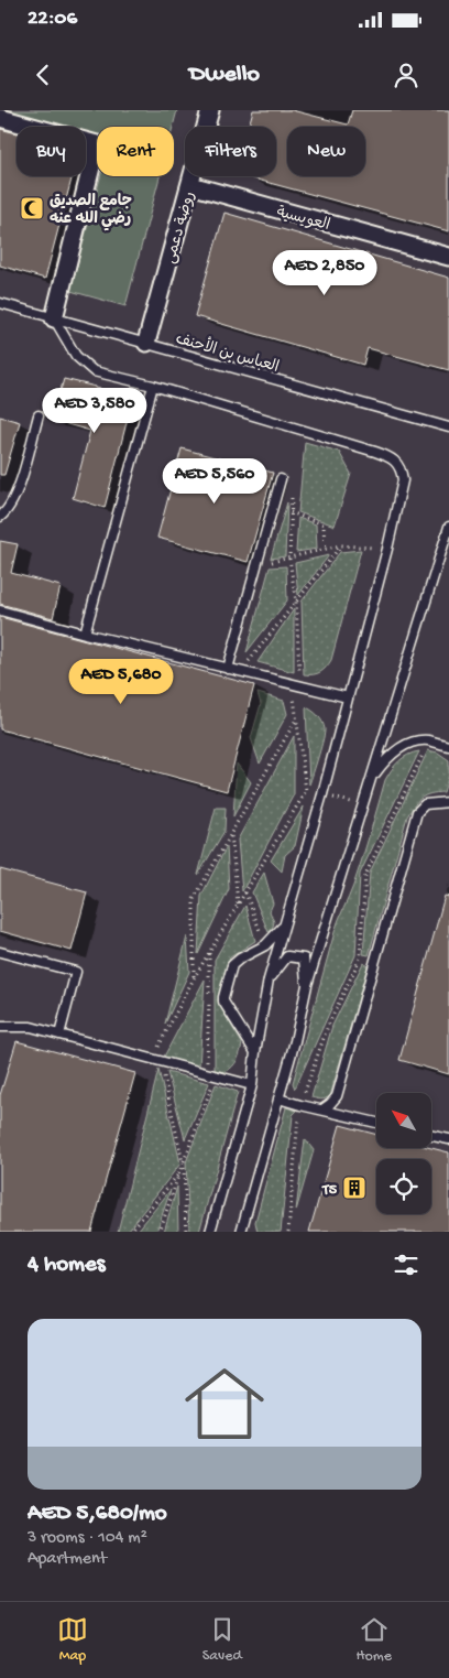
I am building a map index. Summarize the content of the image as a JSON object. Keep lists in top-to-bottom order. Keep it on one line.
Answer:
{"streets":{"street":["العويسية","روضة دعمى"],"lane":["العباس بن الأحنف"]},"crossings":[["العويسية","روضة دعمى"],["روضة دعمى","العباس بن الأحنف"]],"places":{"mosque":["جامع الصديق رضي الله عنه"],"building":["T5"]},"north":"top left","page":{"status":"22:06","header":"Dwello","chip":["Buy","Rent","Filters","New"],"price":["AED 2,850","AED 3,580","AED 5,560","AED 5,680"],"heading":"4 homes","list":[{"name":"AED 5,680/mo","note":"3 rooms · 104 m² · Apartment"}],"tabs":["Map","Saved","Home"]}}
